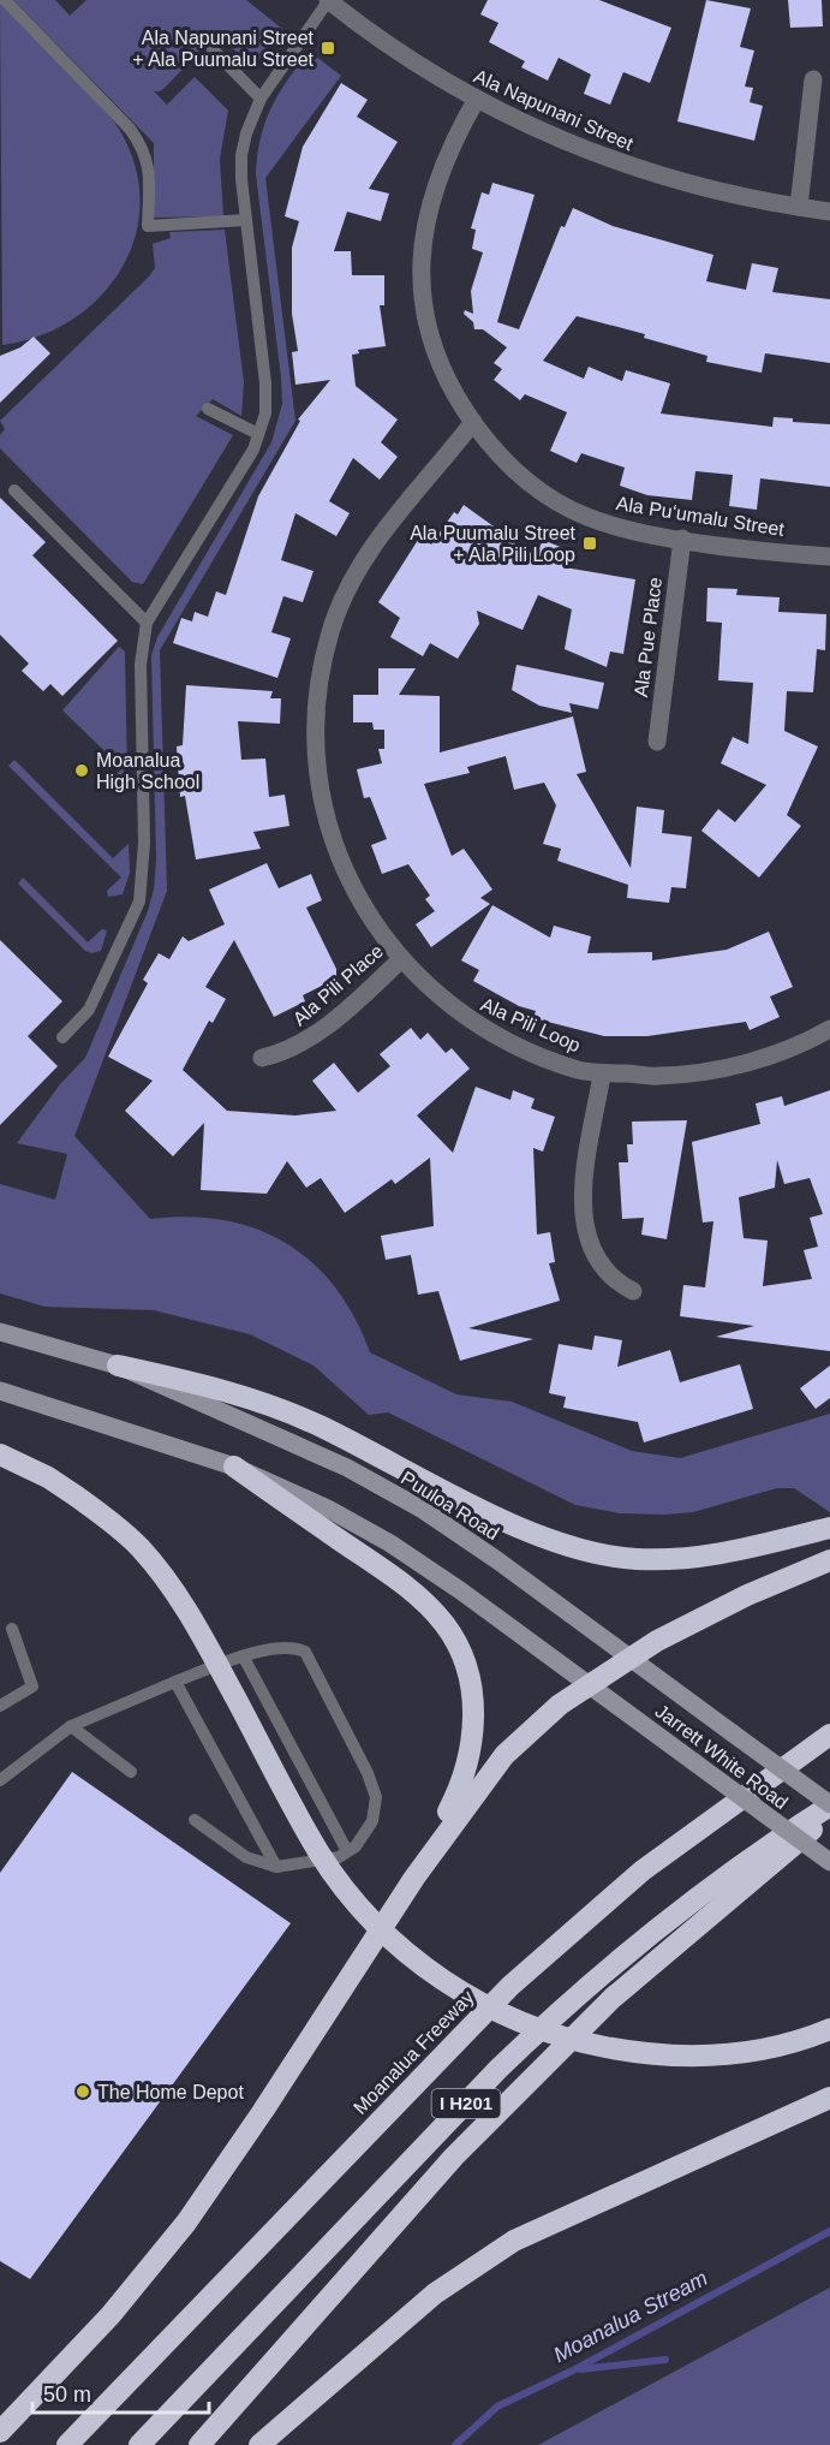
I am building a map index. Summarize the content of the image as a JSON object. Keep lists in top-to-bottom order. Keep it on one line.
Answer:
{"streets":{"highway":["Moanalua Freeway","I H201"],"main road":["Puuloa Road","Jarrett White Road"],"street":["Ala Napunani Street","Ala Puʻumalu Street","Ala Pue Place","Ala Pili Place","Ala Pili Loop"]},"crossings":[["Ala Napunani Street","Ala Puʻumalu Street"],["Ala Puʻumalu Street","Ala Pue Place"],["Ala Puʻumalu Street","Ala Pili Loop"],["Ala Pili Place","Ala Pili Loop"],["Puuloa Road","I H201"]],"water":["Moanalua Stream"],"places":{"transit":["Ala Napunani Street + Ala Puumalu Street","Ala Puumalu Street + Ala Pili Loop"],"other":["Moanalua High School","The Home Depot"]},"scale_bar":"50 m"}
